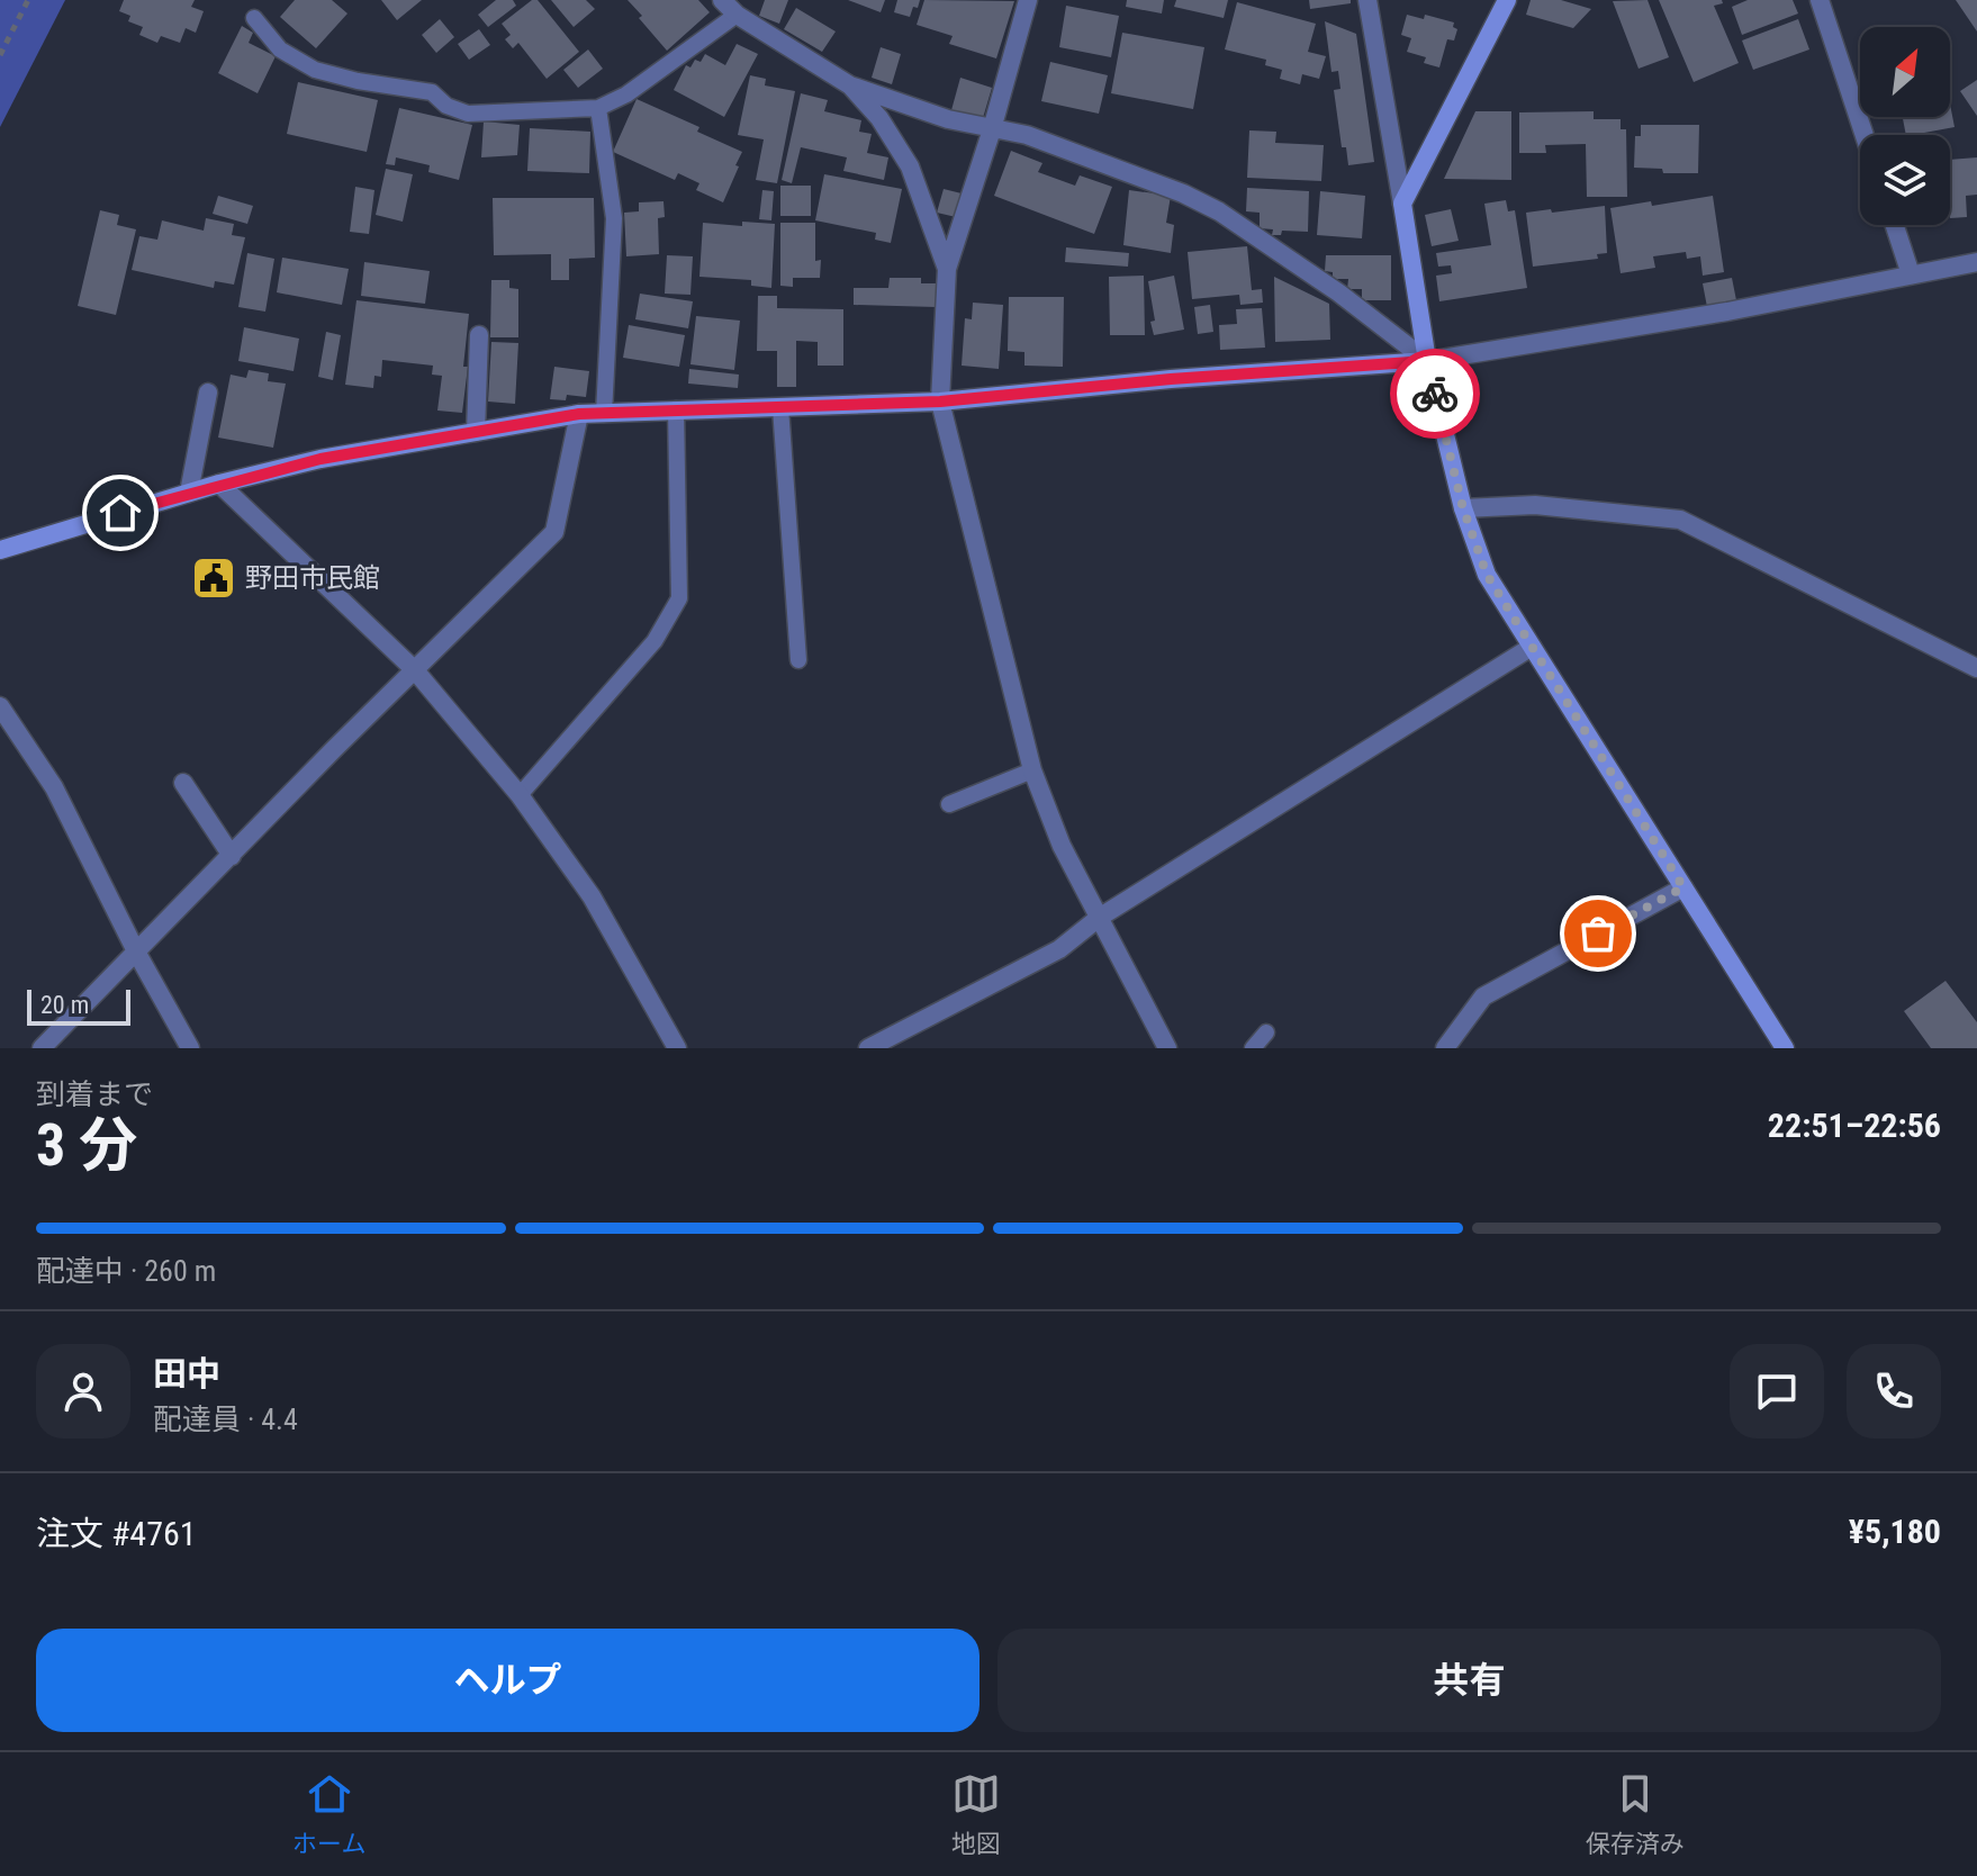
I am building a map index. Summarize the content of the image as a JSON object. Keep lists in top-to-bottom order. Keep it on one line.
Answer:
{"places":{"public building":["野田市民館"]},"scale_bar":"20 m","north":"top right","page":{"scale":"20 m","heading":["3 分","到着まで","22:51–22:56"],"panel":["田中","配達員 · 4.4","注文 #4761","¥5,180"],"bar":"配達中 · 260 m","buttons":["ヘルプ","共有"],"tabs":["ホーム","地図","保存済み"]}}
